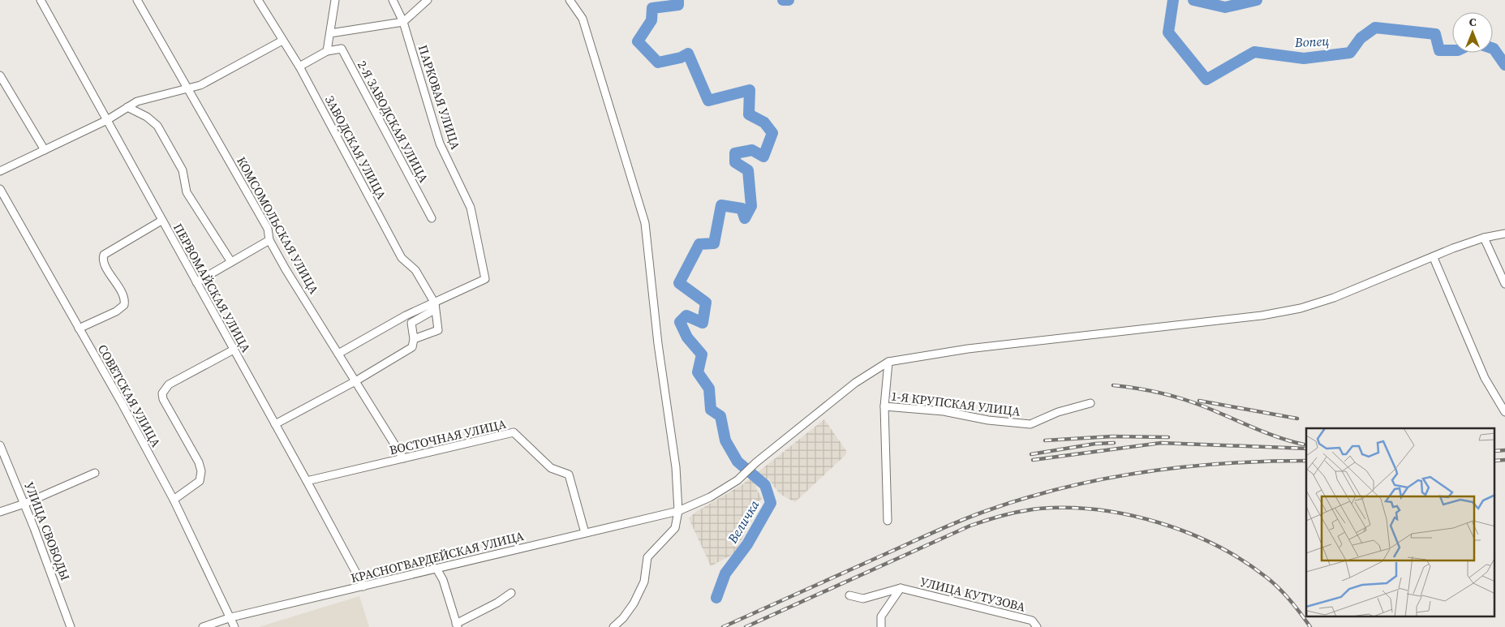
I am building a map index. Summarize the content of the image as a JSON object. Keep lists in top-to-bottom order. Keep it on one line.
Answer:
{"streets":{"street":["ПАРКОВАЯ УЛИЦА","2-Я ЗАВОДСКАЯ УЛИЦА","ЗАВОДСКАЯ УЛИЦА","КОМСОМОЛЬСКАЯ УЛИЦА","ПЕРВОМАЙСКАЯ УЛИЦА","СОВЕТСКАЯ УЛИЦА","1-Я КРУПСКАЯ УЛИЦА","ВОСТОЧНАЯ УЛИЦА","УЛИЦА СВОБОДЫ","КРАСНОГВАРДЕЙСКАЯ УЛИЦА","УЛИЦА КУТУЗОВА"]},"crossings":[["ПАРКОВАЯ УЛИЦА","ЗАВОДСКАЯ УЛИЦА"],["КОМСОМОЛЬСКАЯ УЛИЦА","ВОСТОЧНАЯ УЛИЦА"],["ПЕРВОМАЙСКАЯ УЛИЦА","ВОСТОЧНАЯ УЛИЦА"],["ПЕРВОМАЙСКАЯ УЛИЦА","КРАСНОГВАРДЕЙСКАЯ УЛИЦА"],["СОВЕТСКАЯ УЛИЦА","КРАСНОГВАРДЕЙСКАЯ УЛИЦА"],["1-Я КРУПСКАЯ УЛИЦА","КРАСНОГВАРДЕЙСКАЯ УЛИЦА"],["ВОСТОЧНАЯ УЛИЦА","КРАСНОГВАРДЕЙСКАЯ УЛИЦА"]],"water":["Вопец","Величка"],"north":"top"}
